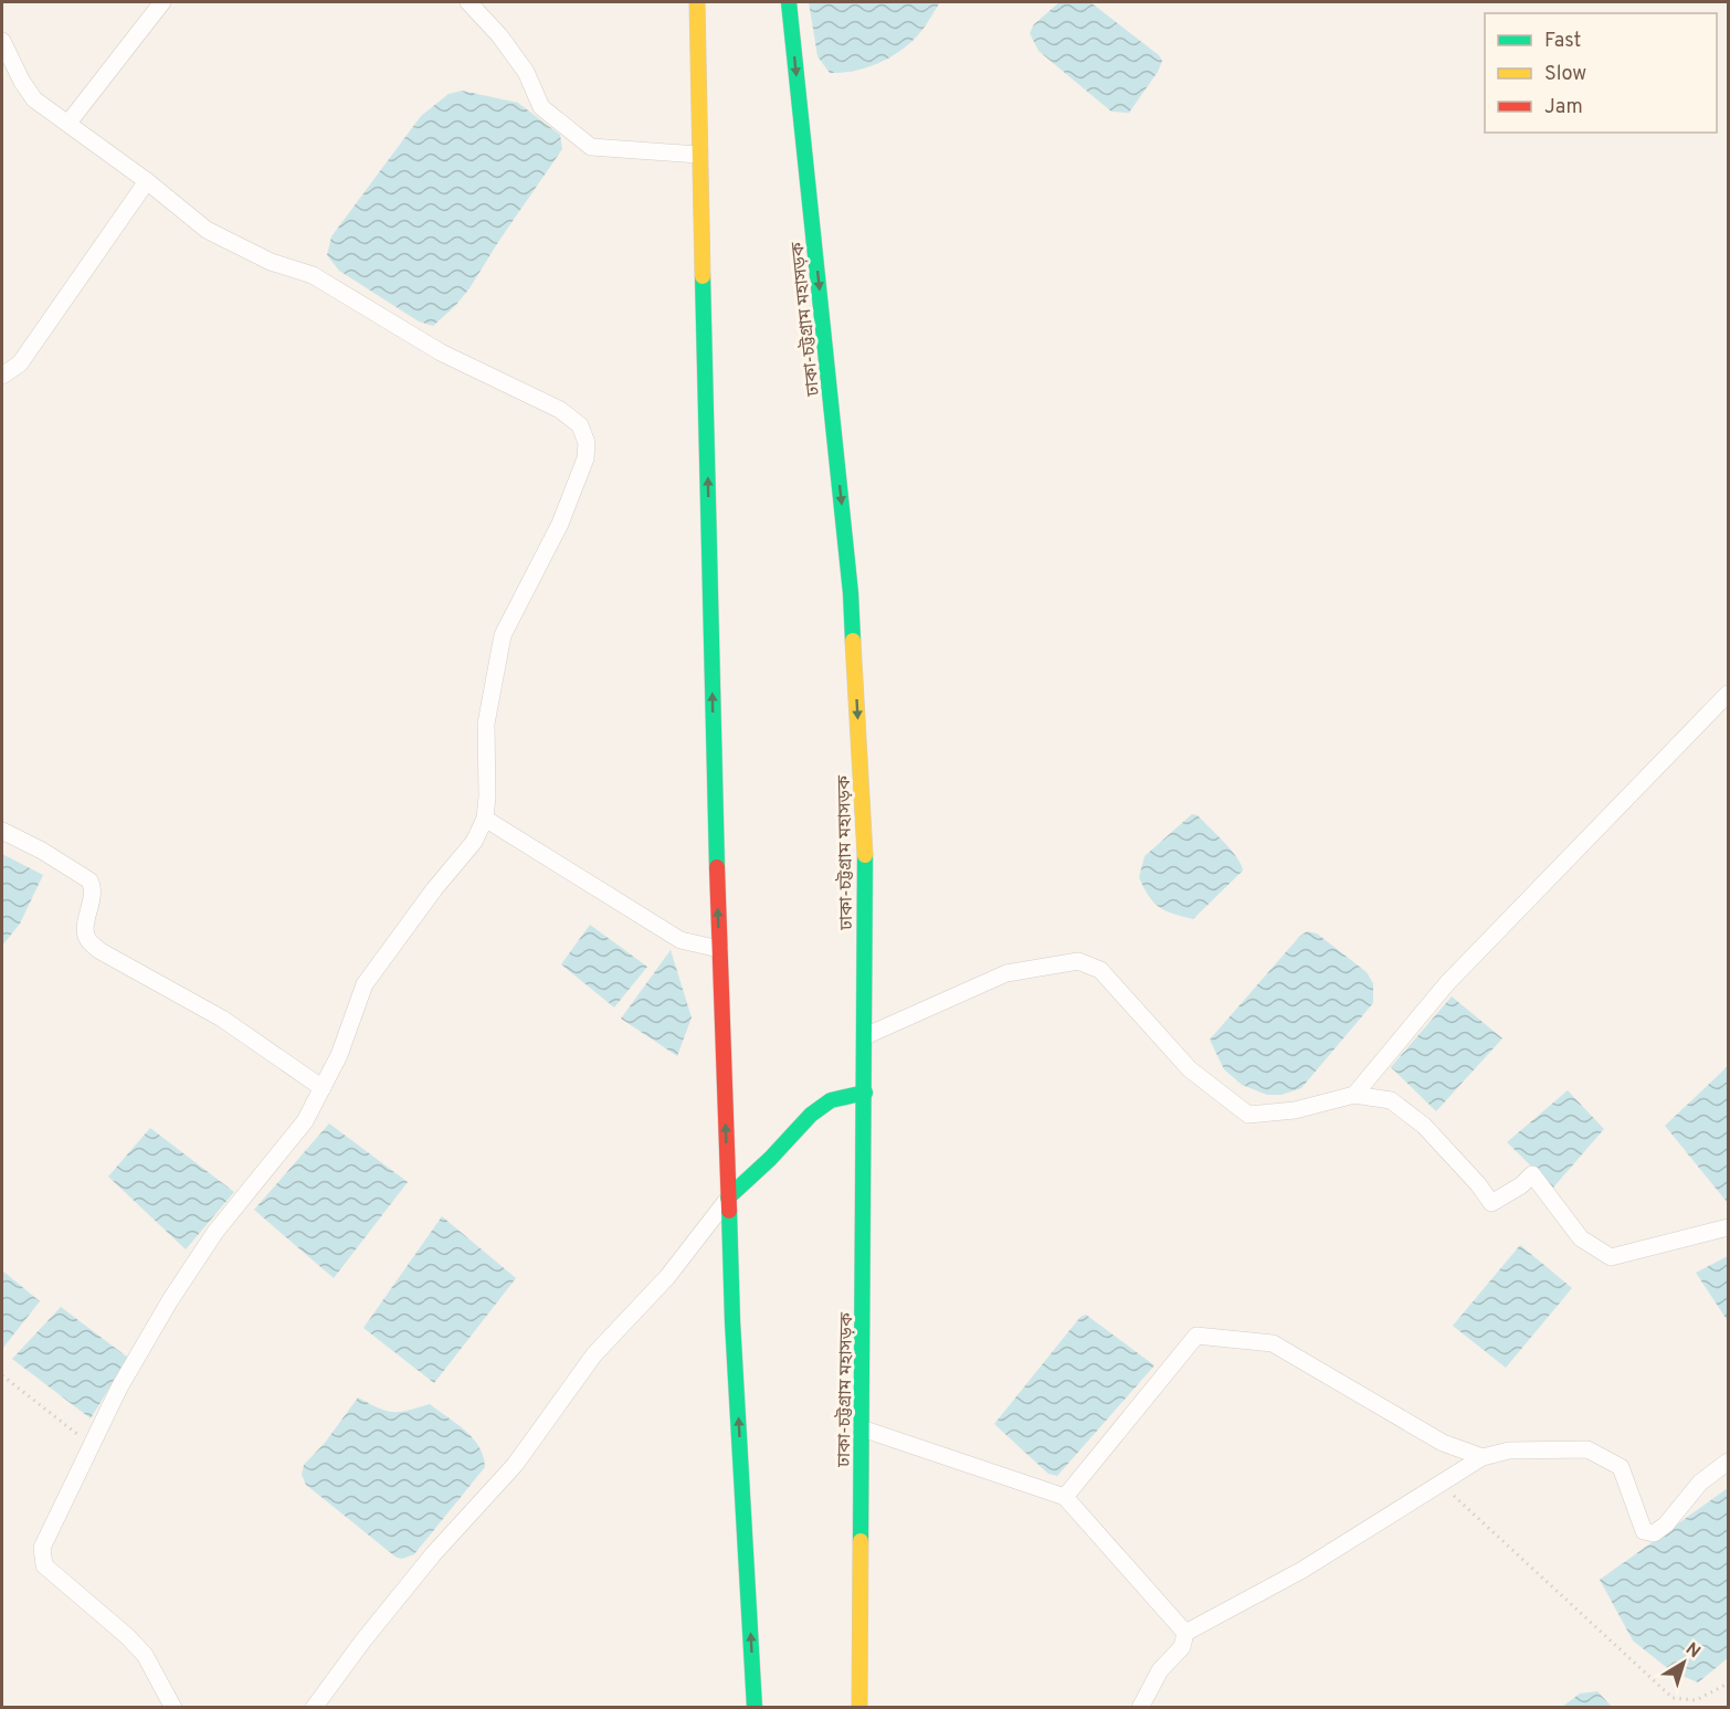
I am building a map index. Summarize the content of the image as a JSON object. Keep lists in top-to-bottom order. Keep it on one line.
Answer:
{"streets":{"highway":["ঢাকা-চট্টগ্রাম মহাসড়ক"]},"legend":["Fast","Slow","Jam"],"north":"top right"}
